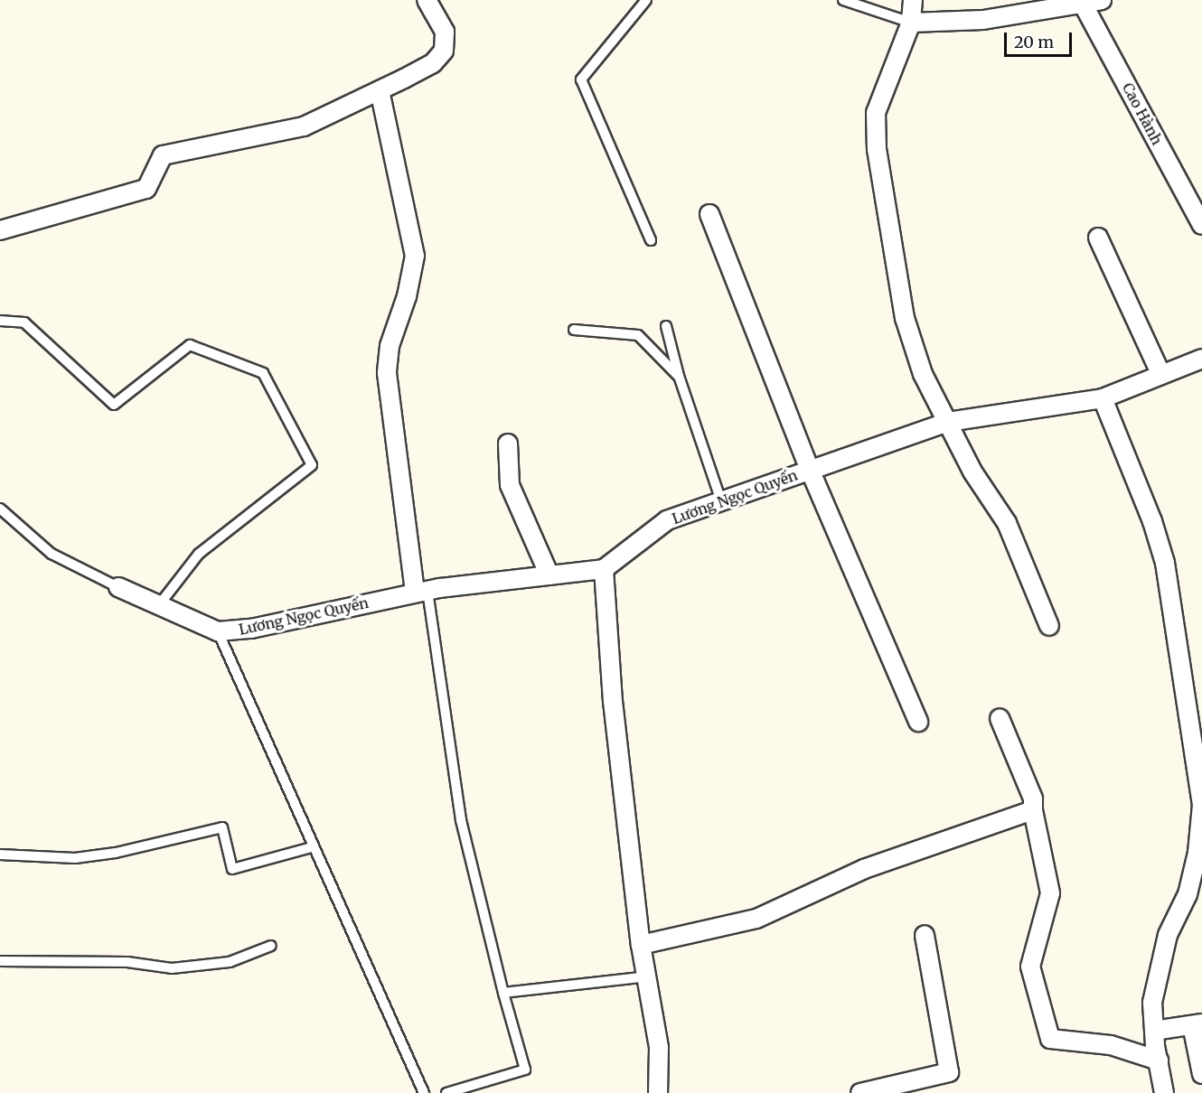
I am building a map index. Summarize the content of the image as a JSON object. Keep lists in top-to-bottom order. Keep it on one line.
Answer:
{"streets":{"street":["Cao Hành","Lương Ngọc Quyến"]},"scale_bar":"20 m"}
